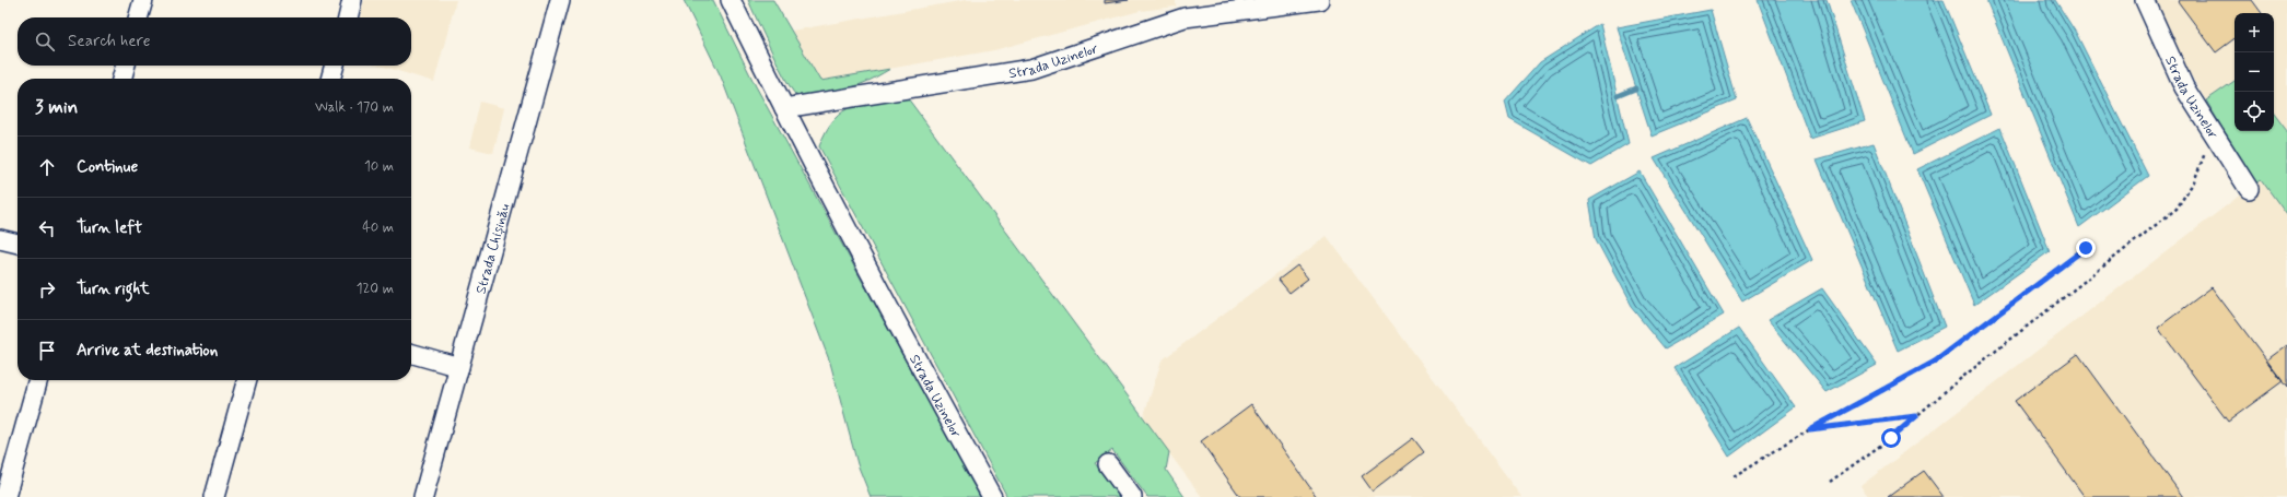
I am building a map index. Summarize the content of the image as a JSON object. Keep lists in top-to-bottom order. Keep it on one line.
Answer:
{"streets":{"street":["Strada Uzinelor","Strada Chișinău"]},"page":{"map_buttons":["+","−"],"search":"Search here","heading":["3 min","Walk · 170 m"],"list":[["Continue","10 m"],["Turn left","40 m"],["Turn right","120 m"],"Arrive at destination"]}}
